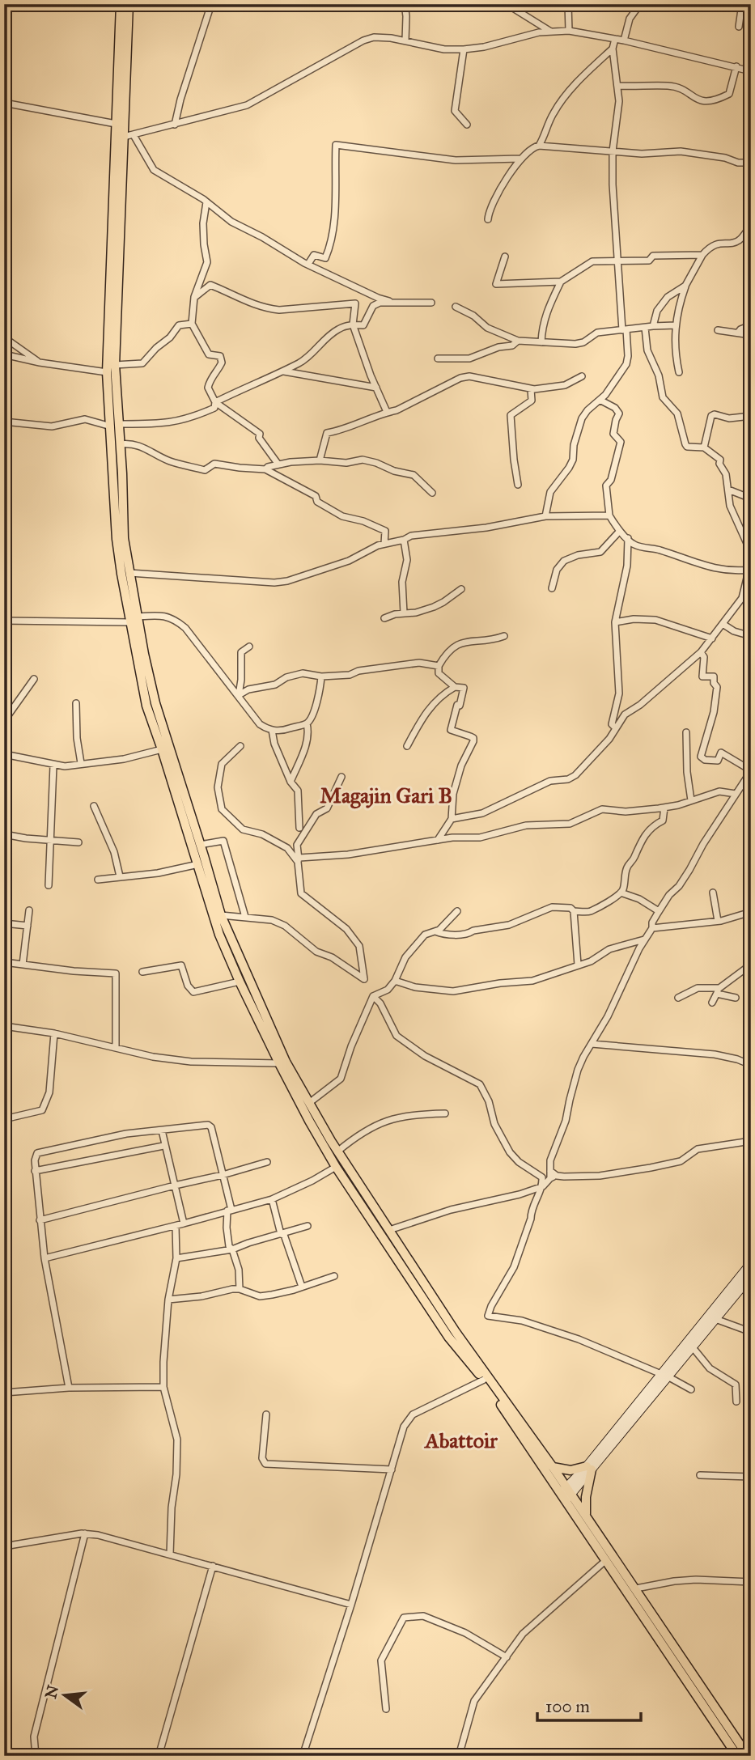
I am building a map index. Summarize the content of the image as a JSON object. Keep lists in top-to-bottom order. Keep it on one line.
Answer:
{"districts":["Magajin Gari B","Abattoir"],"scale_bar":"100 m","north":"left"}
